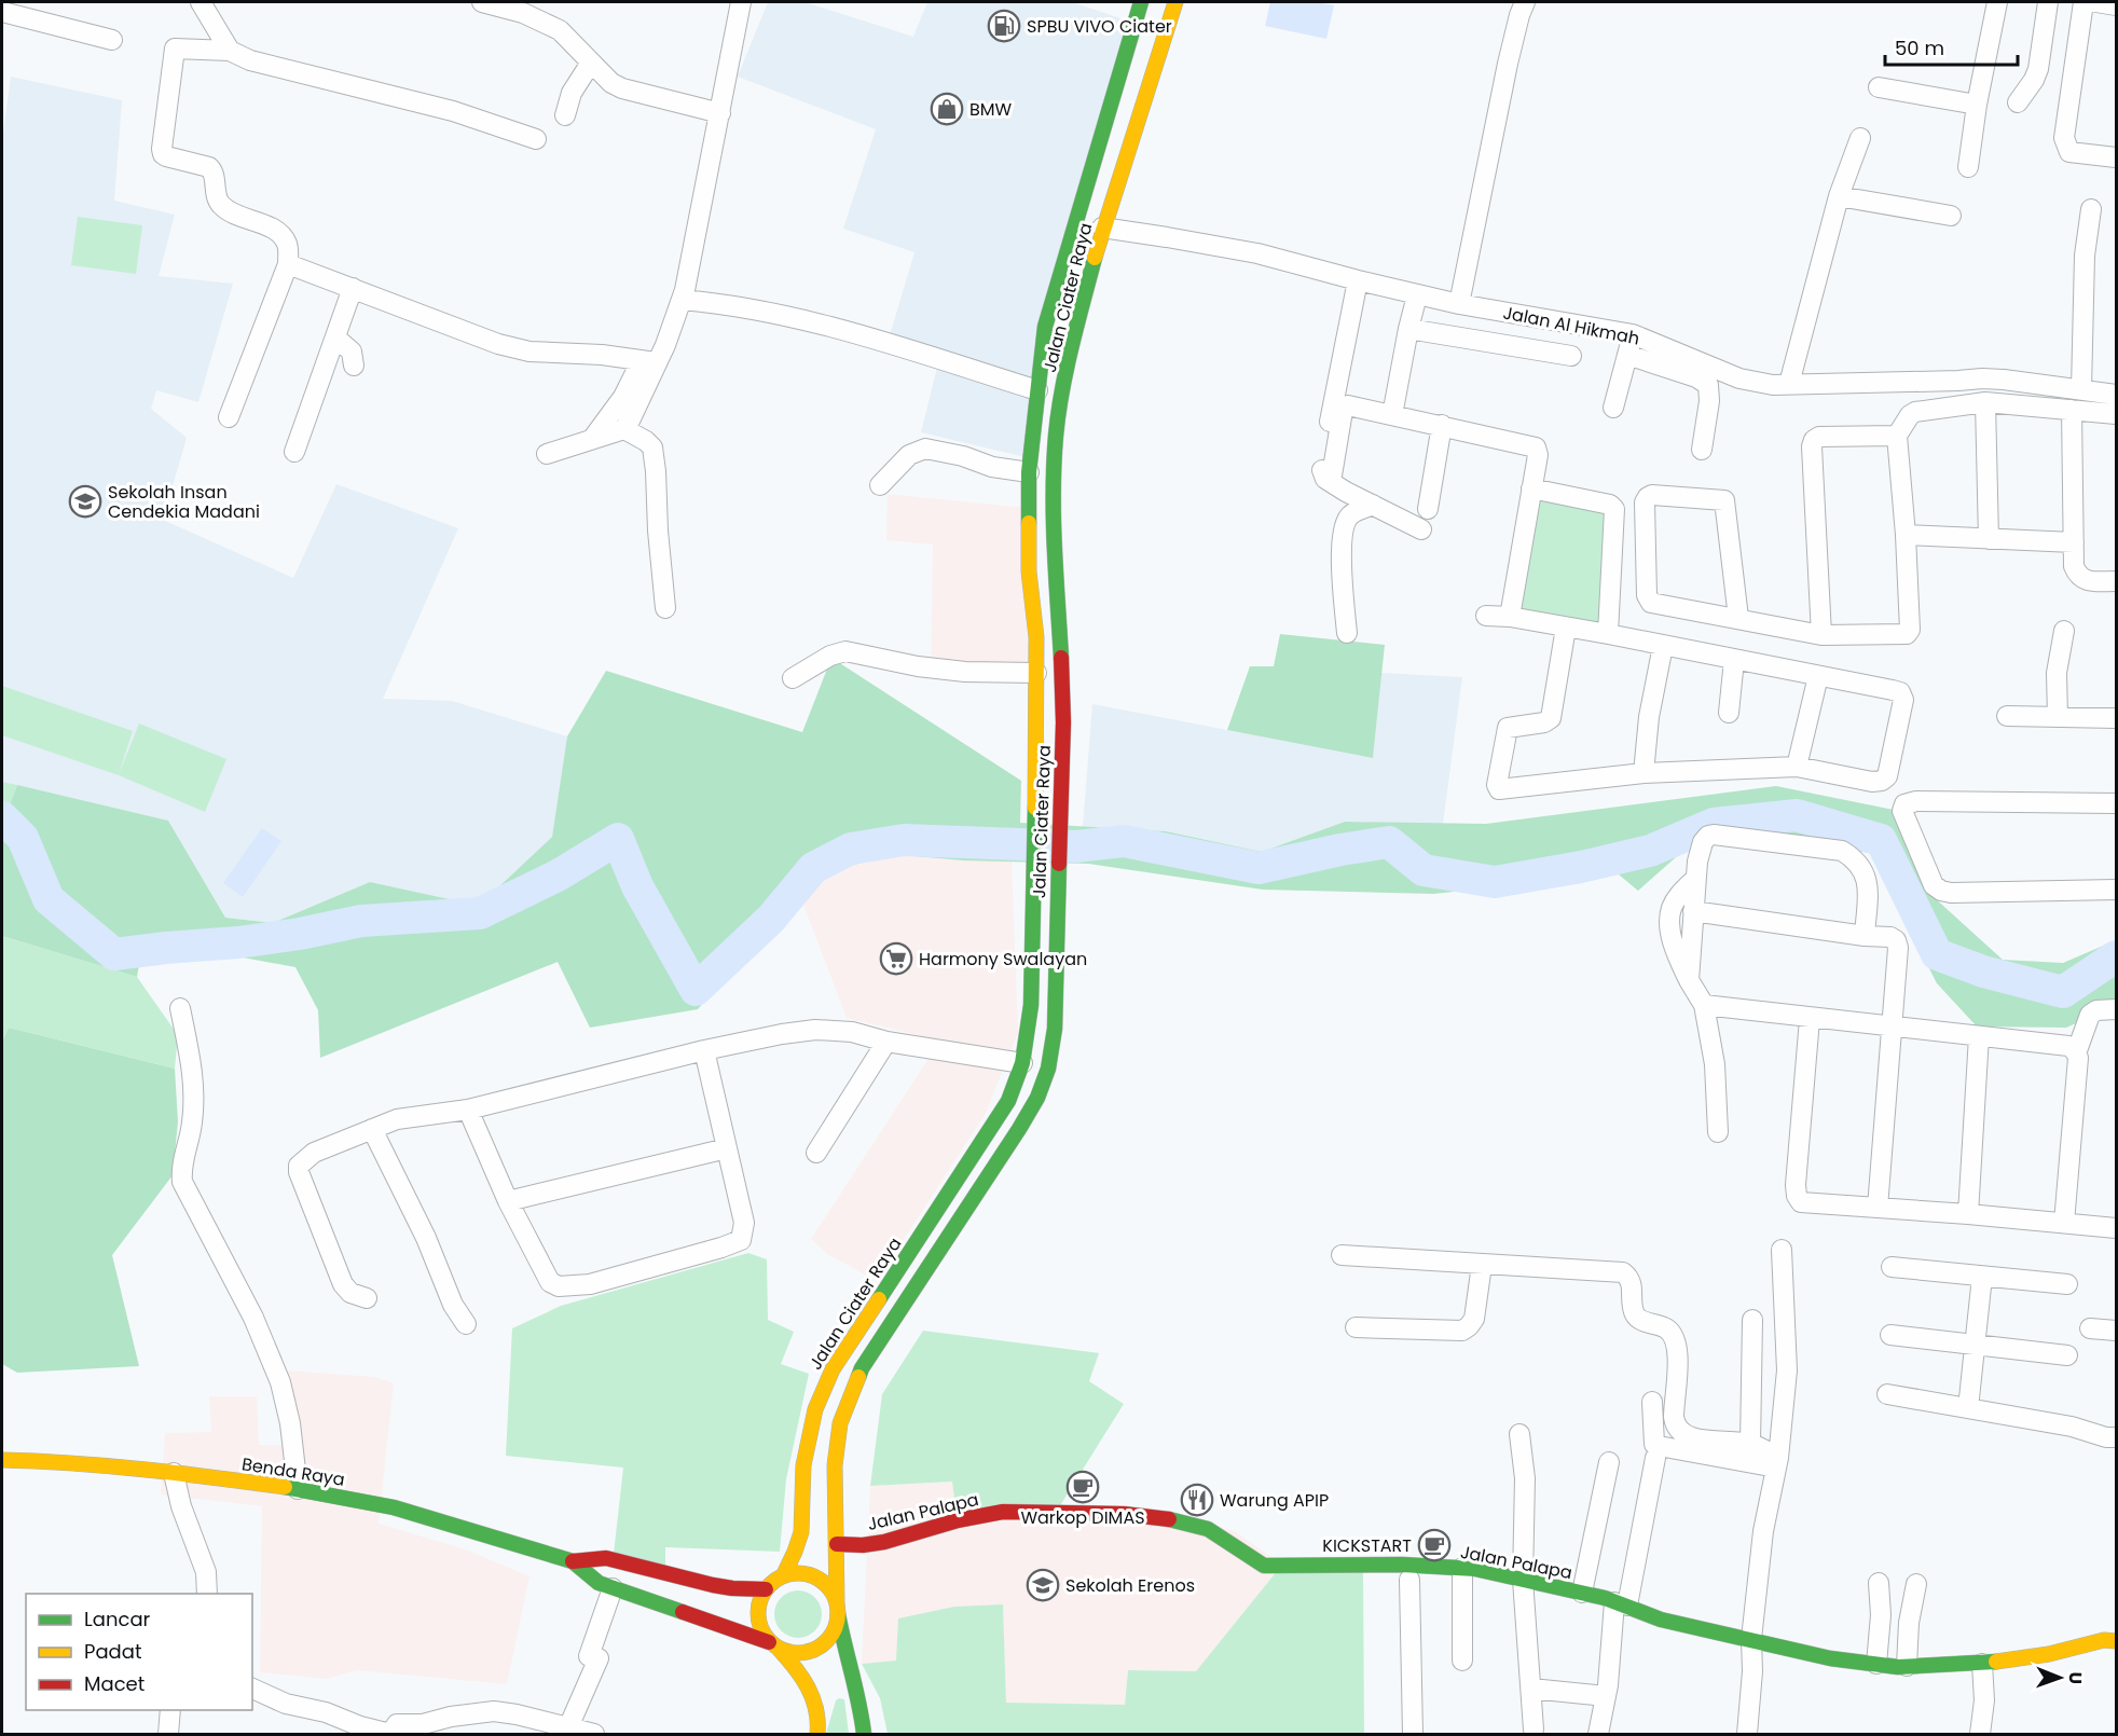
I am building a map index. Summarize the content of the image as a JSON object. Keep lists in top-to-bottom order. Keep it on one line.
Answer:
{"streets":{"main road":["Jalan Ciater Raya","Benda Raya","Jalan Palapa"],"street":["Jalan Al Hikmah"]},"crossings":[["Jalan Ciater Raya","Jalan Al Hikmah"],["Jalan Ciater Raya","Benda Raya"],["Jalan Ciater Raya","Jalan Palapa"]],"places":{"fuel station":["SPBU VIVO Ciater"],"shop":["BMW"],"school or university":["Sekolah Insan Cendekia Madani","Sekolah Erenos"],"supermarket":["Harmony Swalayan"],"cafe":["Warkop DIMAS","KICKSTART"],"restaurant":["Warung APIP"]},"legend":["Lancar","Padat","Macet"],"scale_bar":"50 m","north":"right"}
